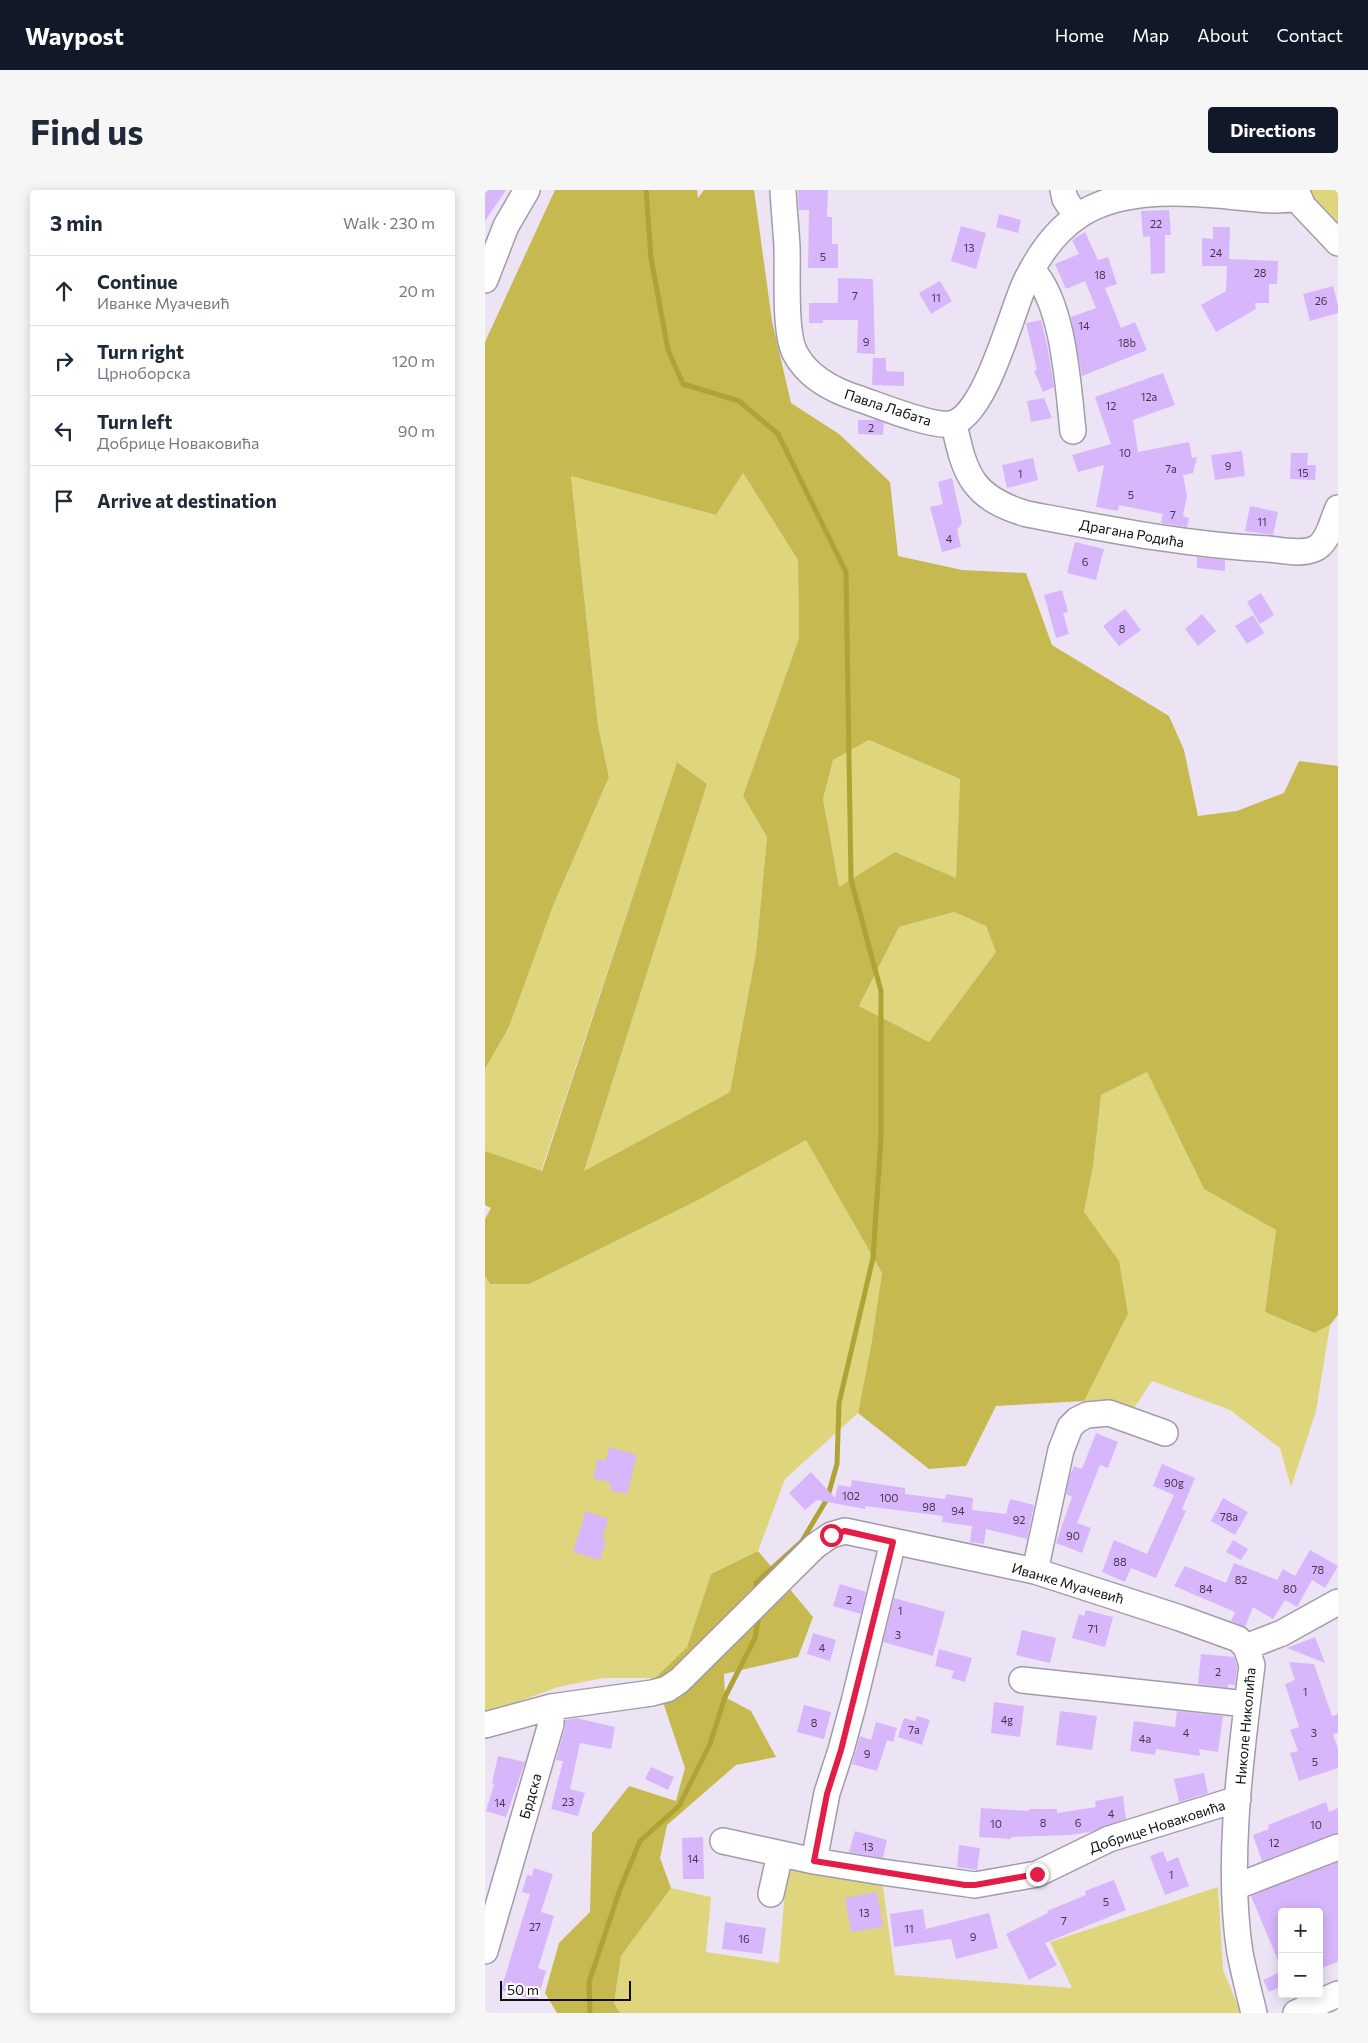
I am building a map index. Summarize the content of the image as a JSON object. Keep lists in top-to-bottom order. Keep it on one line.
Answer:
{"streets":{"street":["Павла Лабата","Драгана Родића","Иванке Муачевић","Николе Николића","Брдска","Добрице Новаковића"]},"crossings":[["Павла Лабата","Драгана Родића"],["Иванке Муачевић","Николе Николића"],["Иванке Муачевић","Брдска"],["Николе Николића","Добрице Новаковића"]],"house_numbers":["22","13","24","5","28","18","7","11","26","14","9","18b","12a","12","2","10","9","7a","15","1","5","7","11","4","6","8","90g","102","100","98","94","78a","92","90","88","78","82","84","80","2","1","71","3","4","2","1","4g","8","7a","4","3","4a","9","5","23","14","4","8","6","10","10","12","13","14","1","5","13","7","27","11","9","16"],"scale_bar":"50 m","page":{"header":"Waypost","nav":["Home","Map","About","Contact"],"buttons":"Directions","title":"Find us","heading":["3 min","Walk · 230 m"],"list":[["Continue","Иванке Муачевић","20 m"],["Turn right","Црноборска","120 m"],["Turn left","Добрице Новаковића","90 m"],"Arrive at destination"],"map_buttons":["+","−"],"scale":"50 m"}}
